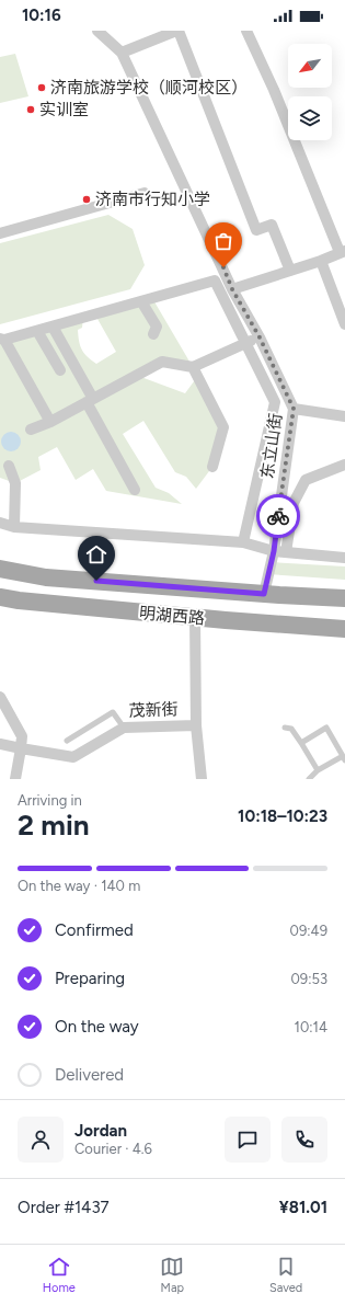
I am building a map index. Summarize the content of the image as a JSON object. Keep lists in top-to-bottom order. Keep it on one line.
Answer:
{"streets":{"main road":["明湖西路"],"street":["东立山街","茂新街"]},"crossings":[["东立山街","明湖西路"]],"places":["济南旅游学校（顺河校区）","实训室","济南市行知小学"],"north":"bottom left","page":{"status":"10:16","heading":["2 min","Arriving in","10:18–10:23"],"panel":["Jordan","Courier · 4.6","Order #1437","¥81.01"],"bar":"On the way · 140 m","list":[["Confirmed","09:49"],["Preparing","09:53"],["On the way","10:14"],"Delivered"],"tabs":["Home","Map","Saved"]}}
